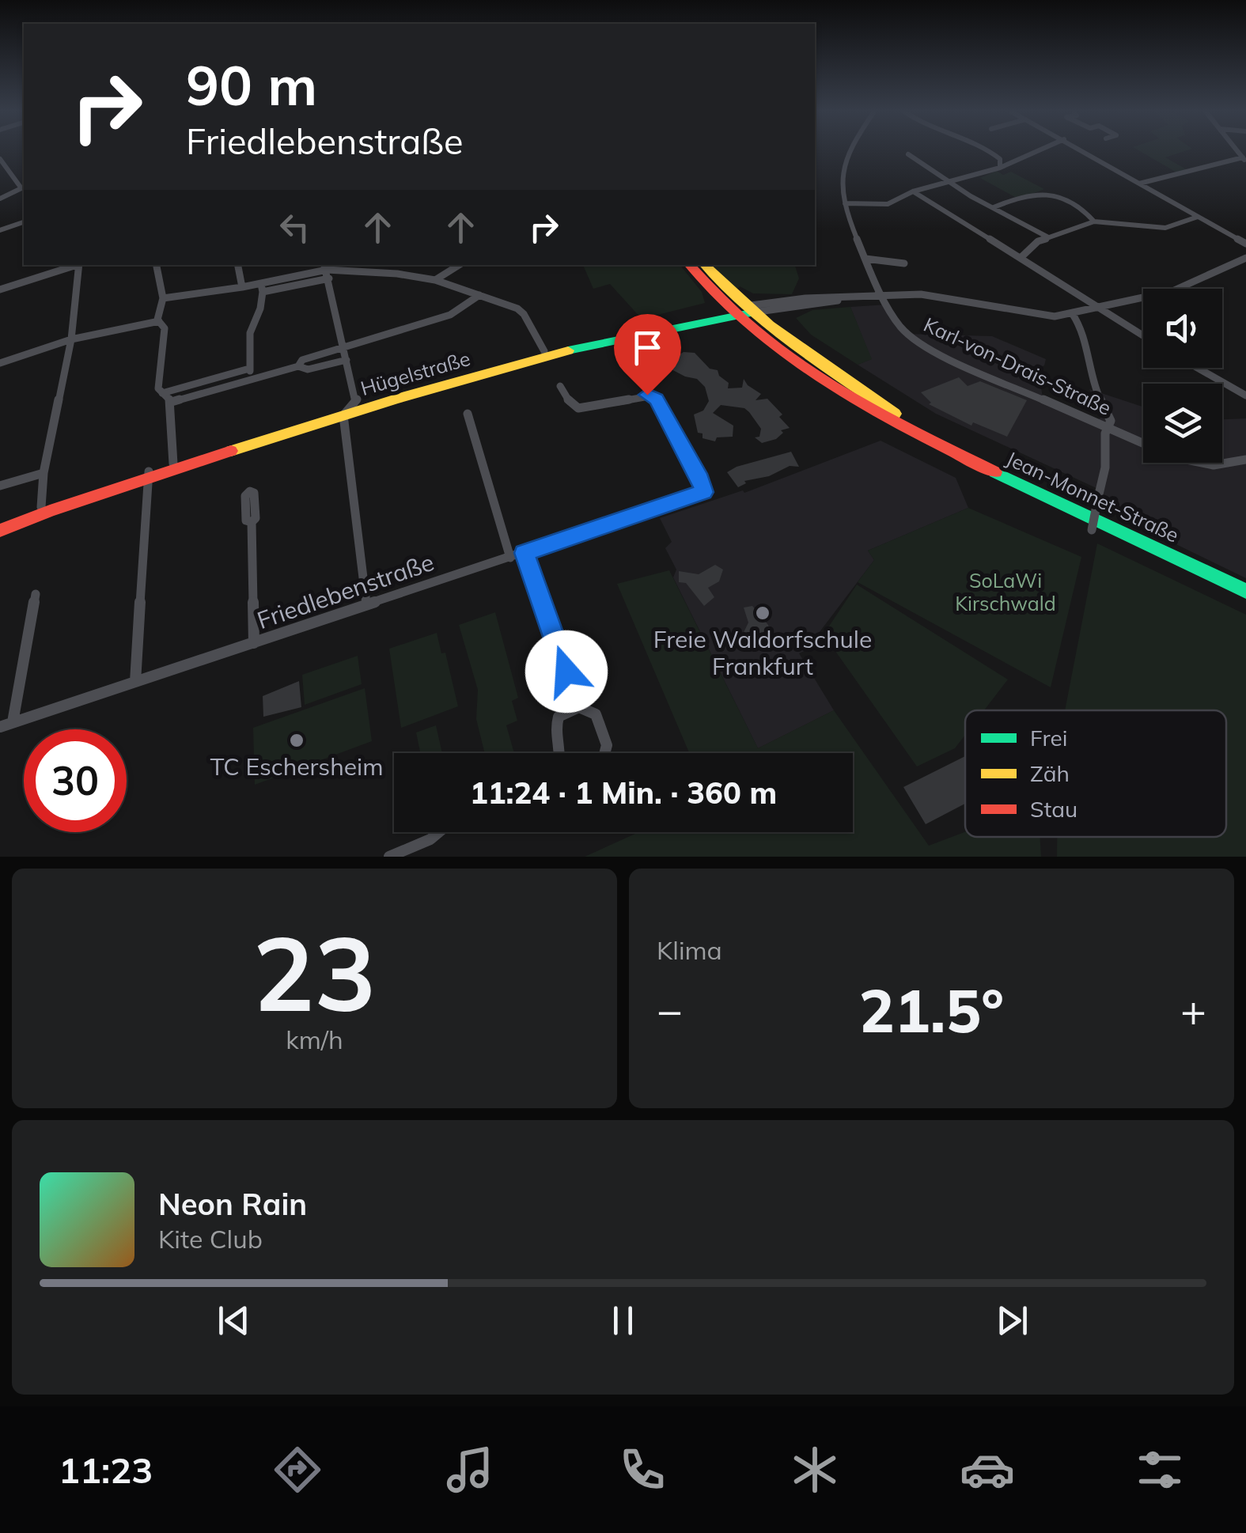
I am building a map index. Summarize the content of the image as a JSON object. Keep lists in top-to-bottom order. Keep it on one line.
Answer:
{"streets":{"main road":["Hügelstraße","Jean-Monnet-Straße"],"street":["Karl-von-Drais-Straße","Friedlebenstraße"]},"crossings":[["Karl-von-Drais-Straße","Hügelstraße"],["Hügelstraße","Jean-Monnet-Straße"]],"parks":["SoLaWi Kirschwald"],"places":["Freie Waldorfschule Frankfurt","TC Eschersheim"],"legend":["Frei","Zäh","Stau"],"page":{"turn":["90 m","Friedlebenstraße"],"limit":"30","trip":"11:24 · 1 Min. · 360 m","tile":[["23","km/h"],"Klima"],"heat":["−","21.5°","+"],"song":["Neon Rain","Kite Club"],"tabs":"11:23"}}
